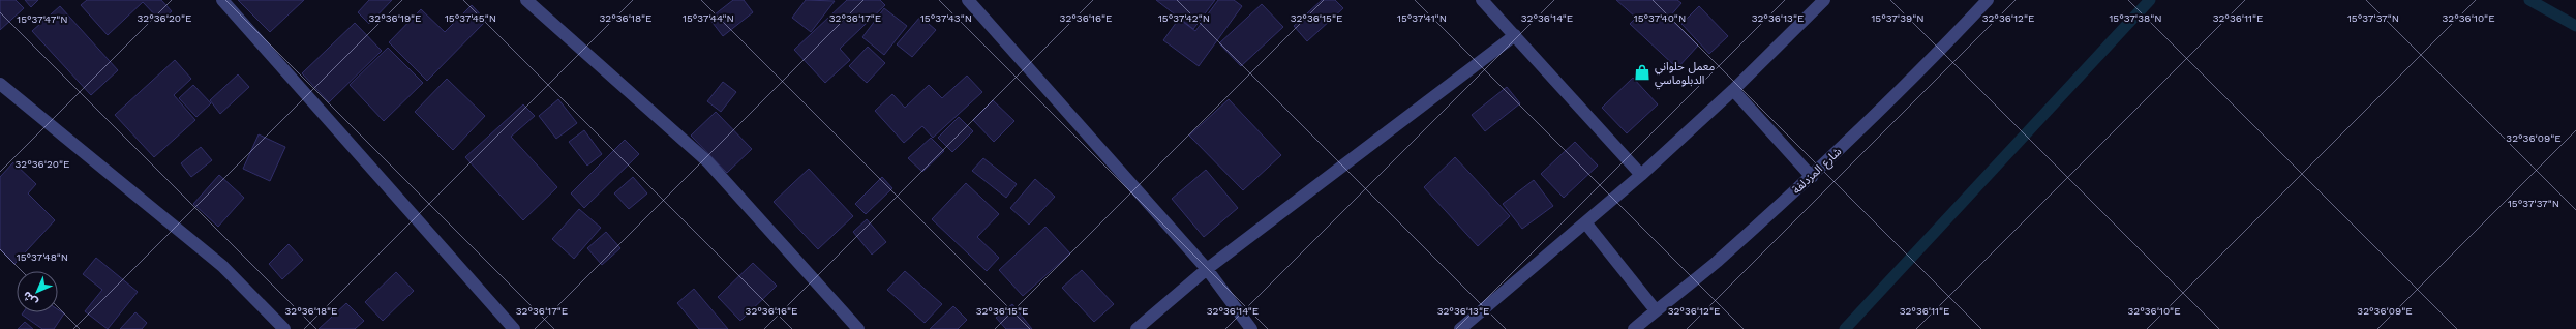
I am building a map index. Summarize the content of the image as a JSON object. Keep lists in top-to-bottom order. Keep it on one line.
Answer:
{"streets":{"street":["شارع المزدلفة"]},"places":{"shop":["معمل حلواني الدبلوماسي"]},"north":"bottom left","coordinates":["15°37'42\"N","15°37'41\"N","15°37'39\"N","32°36'20\"E","32°36'19\"E","15°37'45\"N","32°36'18\"E","15°37'44\"N","32°36'17\"E","15°37'43\"N","32°36'16\"E","32°36'15\"E","32°36'14\"E","15°37'40\"N","32°36'13\"E","15°37'38\"N","32°36'11\"E","15°37'37\"N","32°36'10\"E","32°36'12\"E","15°37'47\"N","32°36'09\"E","15°37'48\"N"]}
